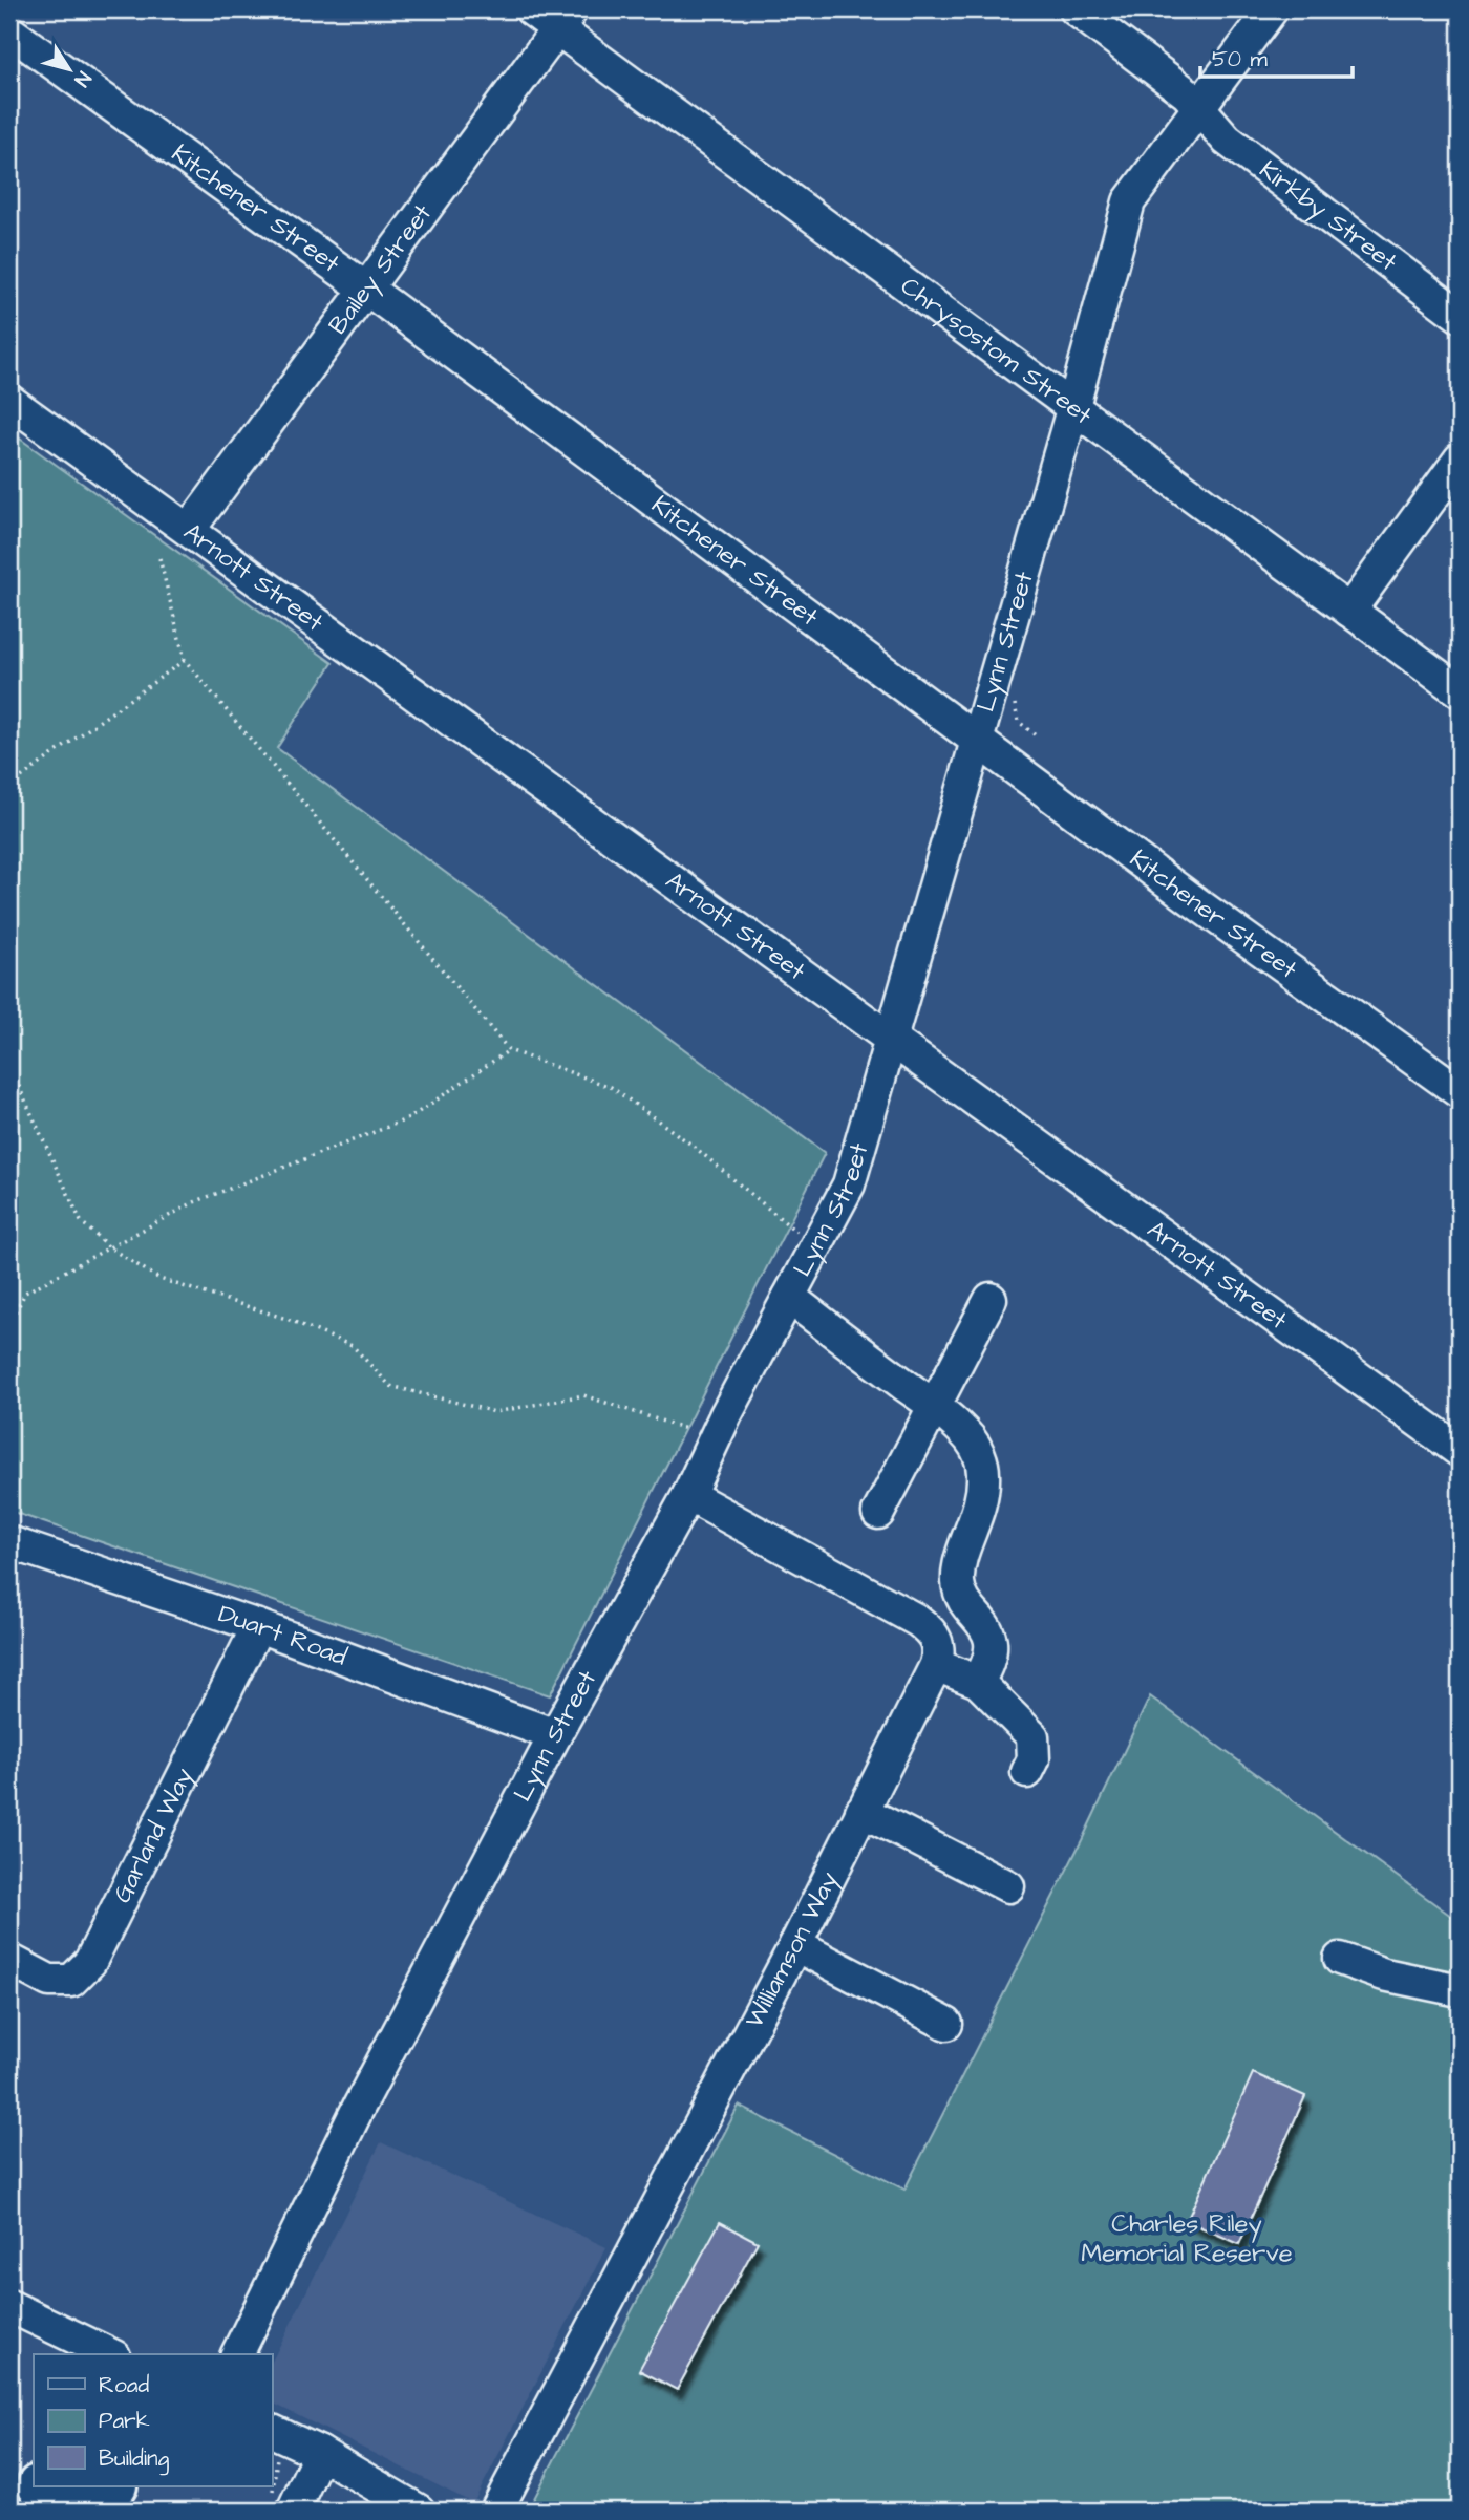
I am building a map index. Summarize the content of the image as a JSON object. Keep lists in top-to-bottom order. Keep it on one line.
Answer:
{"streets":{"street":["Kitchener Street","Kirkby Street","Bailey Street","Chrysostom Street","Arnott Street","Lynn Street","Duart Road","Garland Way","Williamson Way"]},"crossings":[["Kitchener Street","Bailey Street"],["Kitchener Street","Lynn Street"],["Kirkby Street","Lynn Street"],["Bailey Street","Chrysostom Street"],["Bailey Street","Arnott Street"],["Chrysostom Street","Lynn Street"],["Arnott Street","Lynn Street"],["Lynn Street","Duart Road"],["Duart Road","Garland Way"]],"parks":["Charles Riley Memorial Reserve"],"legend":["Road","Park","Building"],"scale_bar":"50 m","north":"bottom right"}
